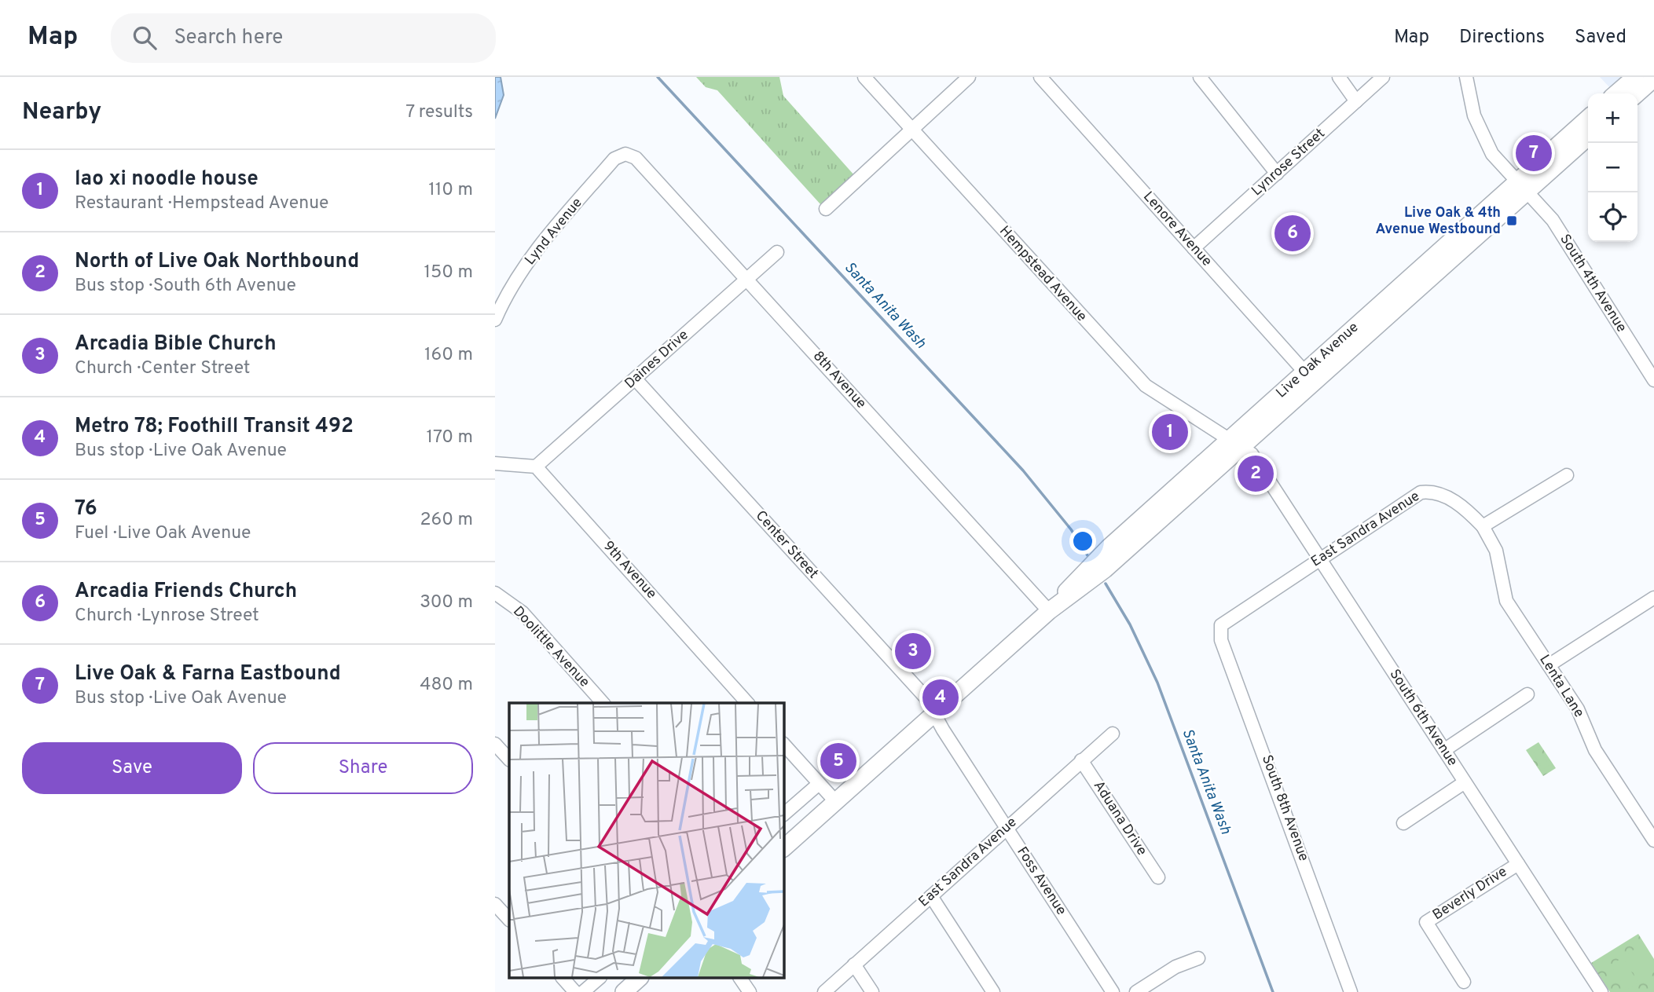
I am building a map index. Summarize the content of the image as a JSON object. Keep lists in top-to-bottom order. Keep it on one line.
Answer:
{"streets":{"main road":["Live Oak Avenue"],"street":["Lynrose Street","Lenore Avenue","Lynd Avenue","Hempstead Avenue","South 4th Avenue","Daines Drive","8th Avenue","East Sandra Avenue","Center Street","9th Avenue","Doolittle Avenue","Lenta Lane","South 6th Avenue","South 8th Avenue","Aduana Drive","Foss Avenue","Beverly Drive"]},"crossings":[["Lynrose Street","Lenore Avenue"],["Lenore Avenue","Live Oak Avenue"],["Lynd Avenue","8th Avenue"],["Hempstead Avenue","Live Oak Avenue"],["Hempstead Avenue","South 6th Avenue"],["South 4th Avenue","Live Oak Avenue"],["Daines Drive","8th Avenue"],["Daines Drive","Center Street"],["Daines Drive","9th Avenue"],["Live Oak Avenue","8th Avenue"],["Live Oak Avenue","Center Street"],["Live Oak Avenue","South 6th Avenue"],["Live Oak Avenue","Foss Avenue"],["East Sandra Avenue","Lenta Lane"],["East Sandra Avenue","South 6th Avenue"],["East Sandra Avenue","South 8th Avenue"],["East Sandra Avenue","Aduana Drive"],["East Sandra Avenue","Foss Avenue"],["Center Street","Foss Avenue"],["South 6th Avenue","Beverly Drive"]],"water":["Santa Anita Wash"],"places":{"transit":["Live Oak & 4th Avenue Westbound"]},"page":{"header":"Map","search":"Search here","nav":["Map","Directions","Saved"],"heading":["Nearby","7 results"],"map_buttons":["+","−"],"pins":["7","6","1","2","3","4","5"],"list":[{"mark":"1","name":"lao xi noodle house","note":"Restaurant · Hempstead Avenue","value":"110 m"},{"mark":"2","name":"North of Live Oak Northbound","note":"Bus stop · South 6th Avenue","value":"150 m"},{"mark":"3","name":"Arcadia Bible Church","note":"Church · Center Street","value":"160 m"},{"mark":"4","name":"Metro 78; Foothill Transit 492","note":"Bus stop · Live Oak Avenue","value":"170 m"},{"mark":"5","name":"76","note":"Fuel · Live Oak Avenue","value":"260 m"},{"mark":"6","name":"Arcadia Friends Church","note":"Church · Lynrose Street","value":"300 m"},{"mark":"7","name":"Live Oak & Farna Eastbound","note":"Bus stop · Live Oak Avenue","value":"480 m"}],"buttons":["Save","Share"]}}
